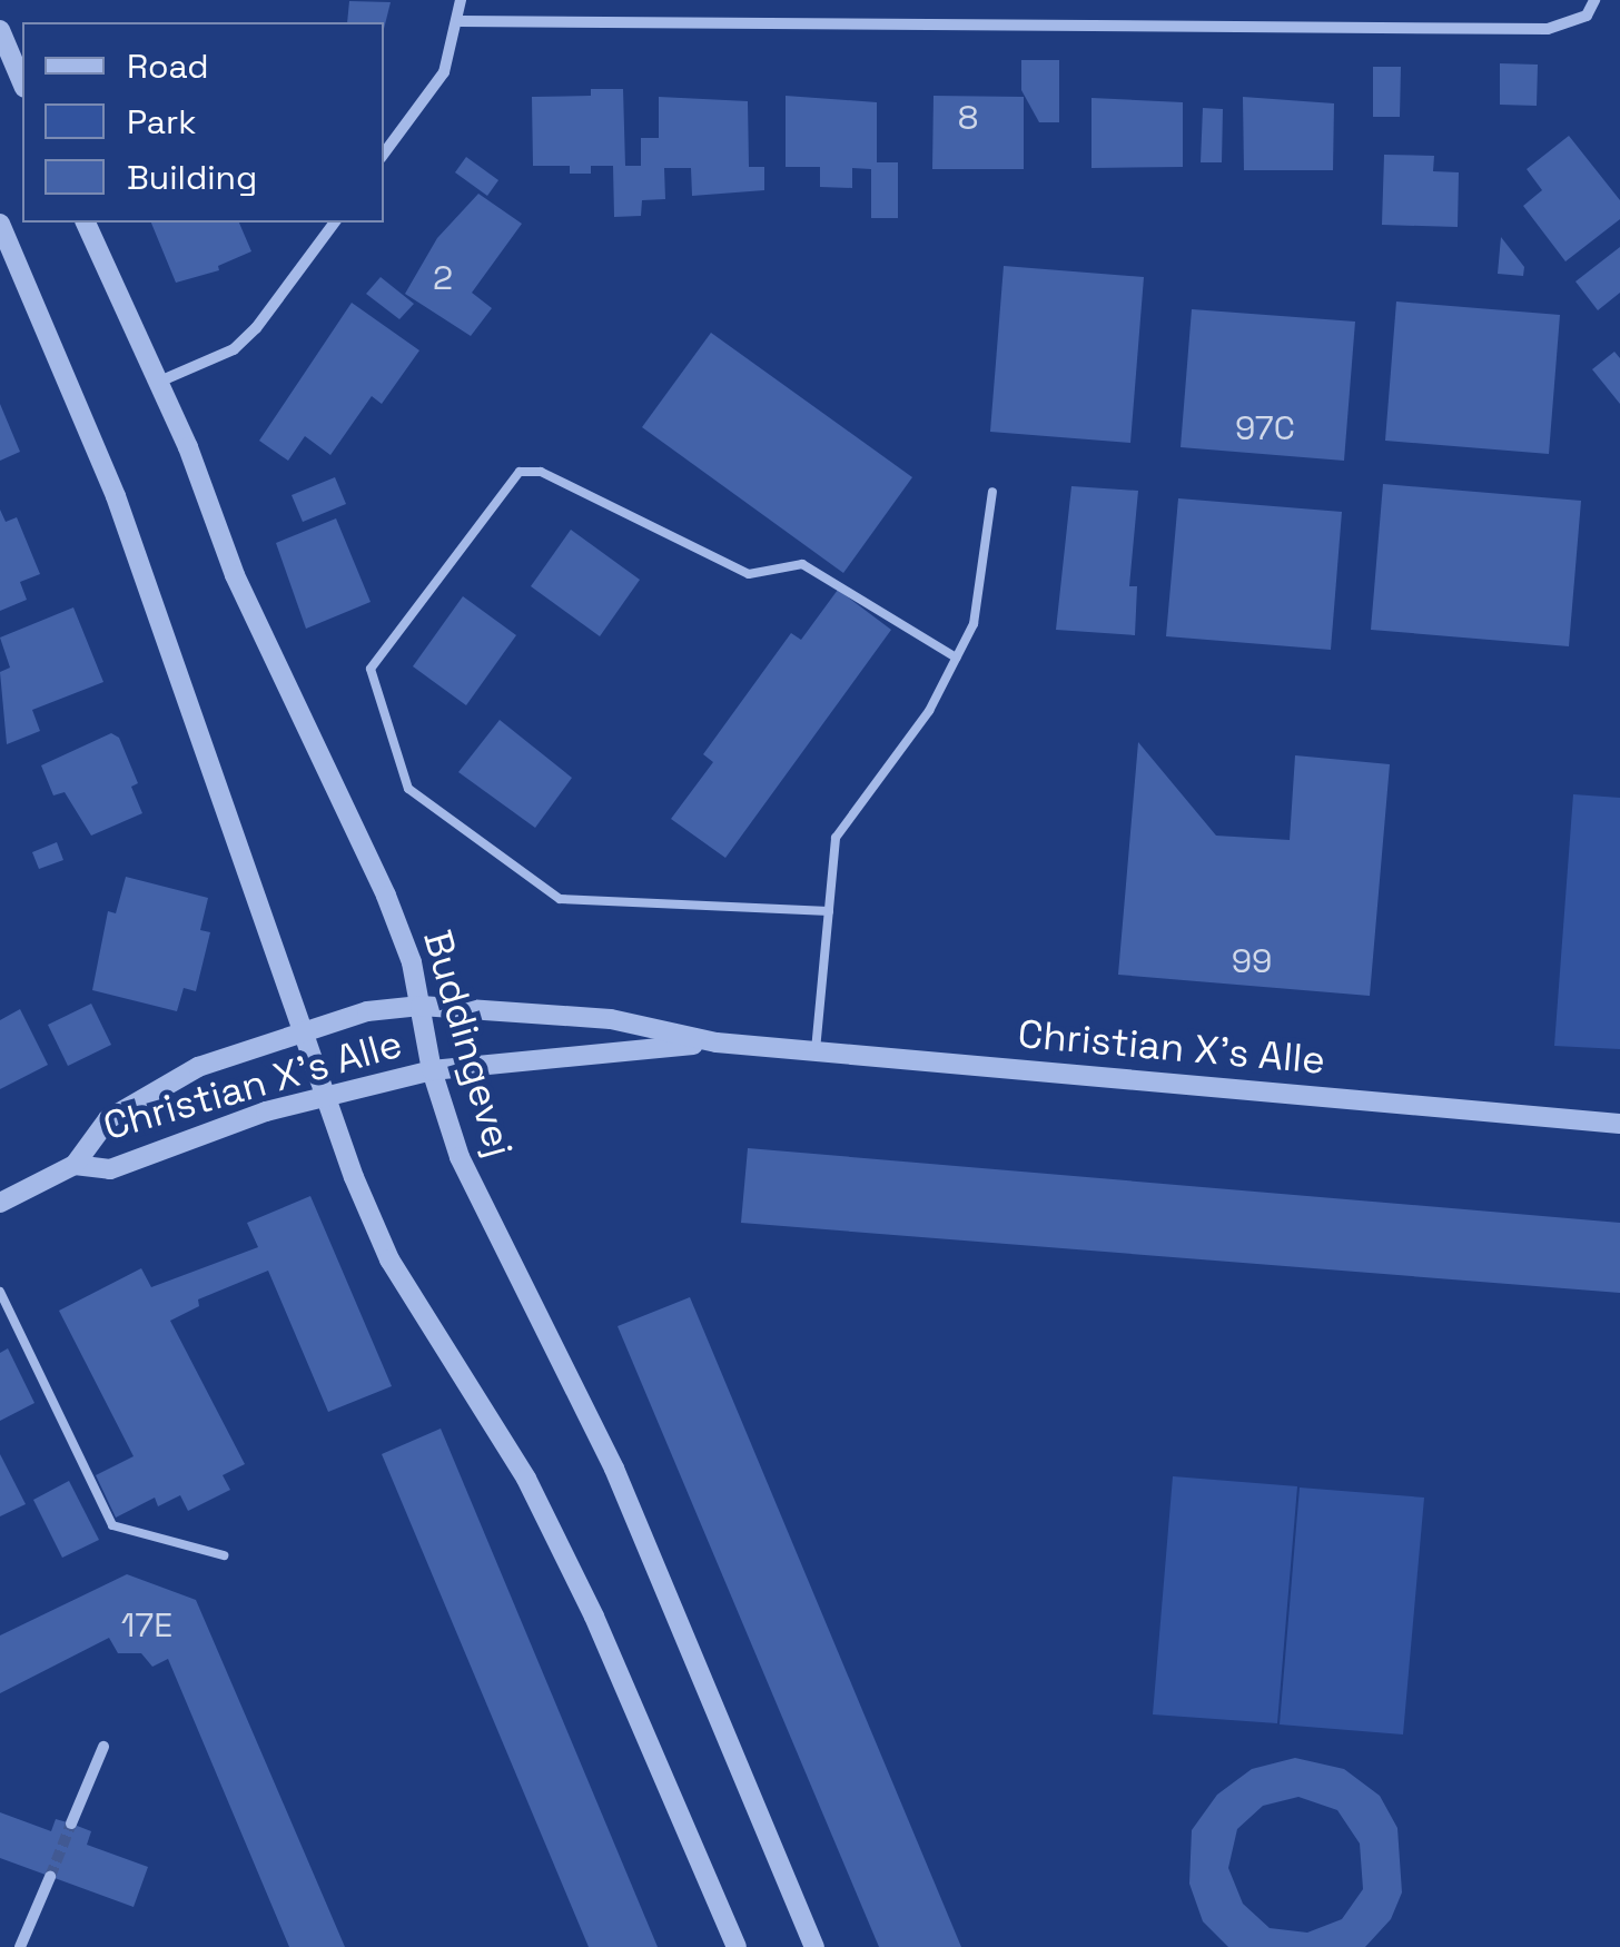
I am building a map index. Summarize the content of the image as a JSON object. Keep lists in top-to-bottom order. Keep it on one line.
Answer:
{"streets":{"street":["Buddingevej","Christian X's Alle"]},"crossings":[["Buddingevej","Christian X's Alle"]],"house_numbers":["8","2","97C","99","17E"],"legend":["Road","Park","Building"]}
